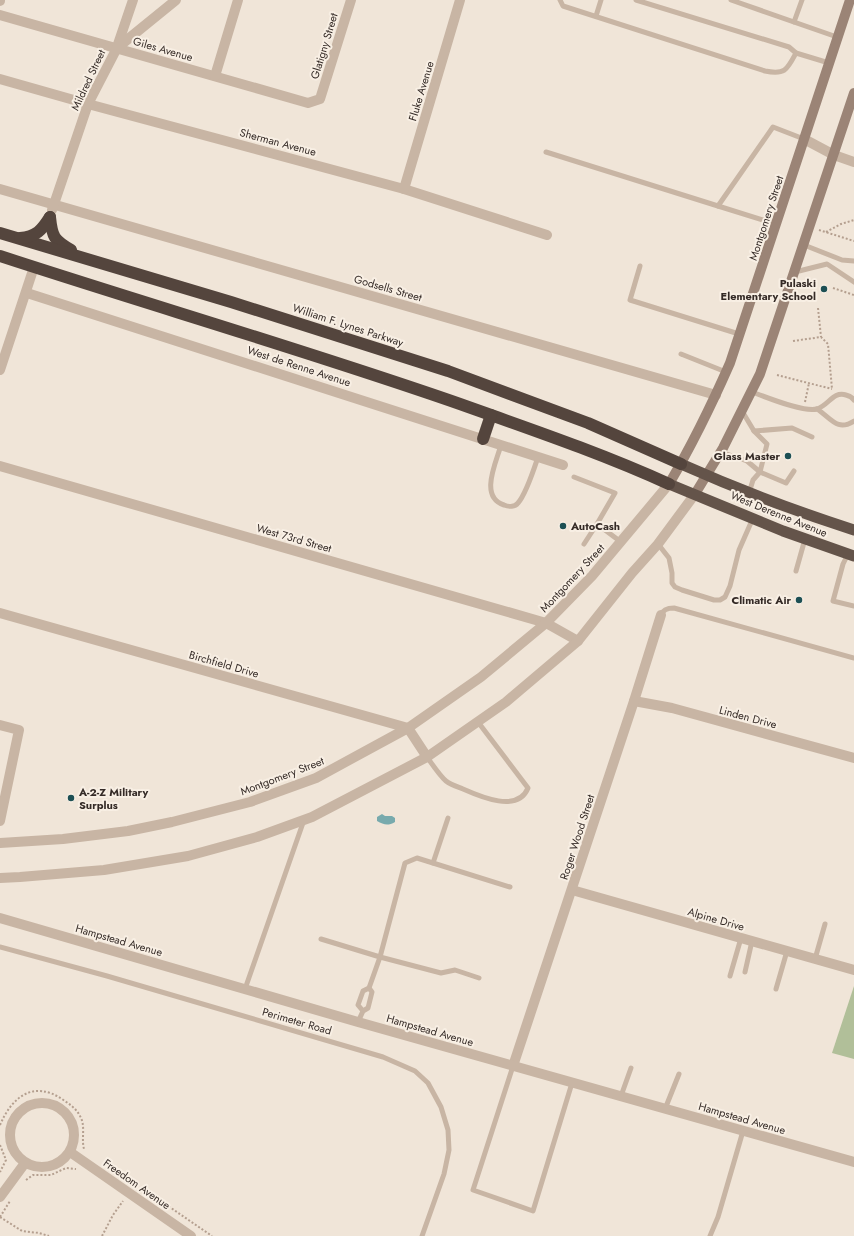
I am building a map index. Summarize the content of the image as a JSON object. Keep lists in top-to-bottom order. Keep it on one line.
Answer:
{"streets":{"highway":["William F. Lynes Parkway","West Derenne Avenue"],"main road":["Montgomery Street"],"street":["Glatigny Street","Giles Avenue","Mildred Street","Fluke Avenue","Sherman Avenue","Godsells Street","West de Renne Avenue","West 73rd Street","Birchfield Drive","Linden Drive","Roger Wood Street","Alpine Drive","Hampstead Avenue","Freedom Avenue"],"lane":["Perimeter Road"]},"crossings":[["Glatigny Street","Giles Avenue"],["Giles Avenue","Mildred Street"],["Mildred Street","Sherman Avenue"],["Mildred Street","Godsells Street"],["Fluke Avenue","Sherman Avenue"],["Montgomery Street","Godsells Street"],["Montgomery Street","William F. Lynes Parkway"],["Montgomery Street","West 73rd Street"],["Montgomery Street","Birchfield Drive"],["Linden Drive","Roger Wood Street"],["Roger Wood Street","Alpine Drive"],["Roger Wood Street","Hampstead Avenue"]],"places":["Pulaski Elementary School","Glass Master","AutoCash","Climatic Air","A-2-Z Military Surplus"]}
